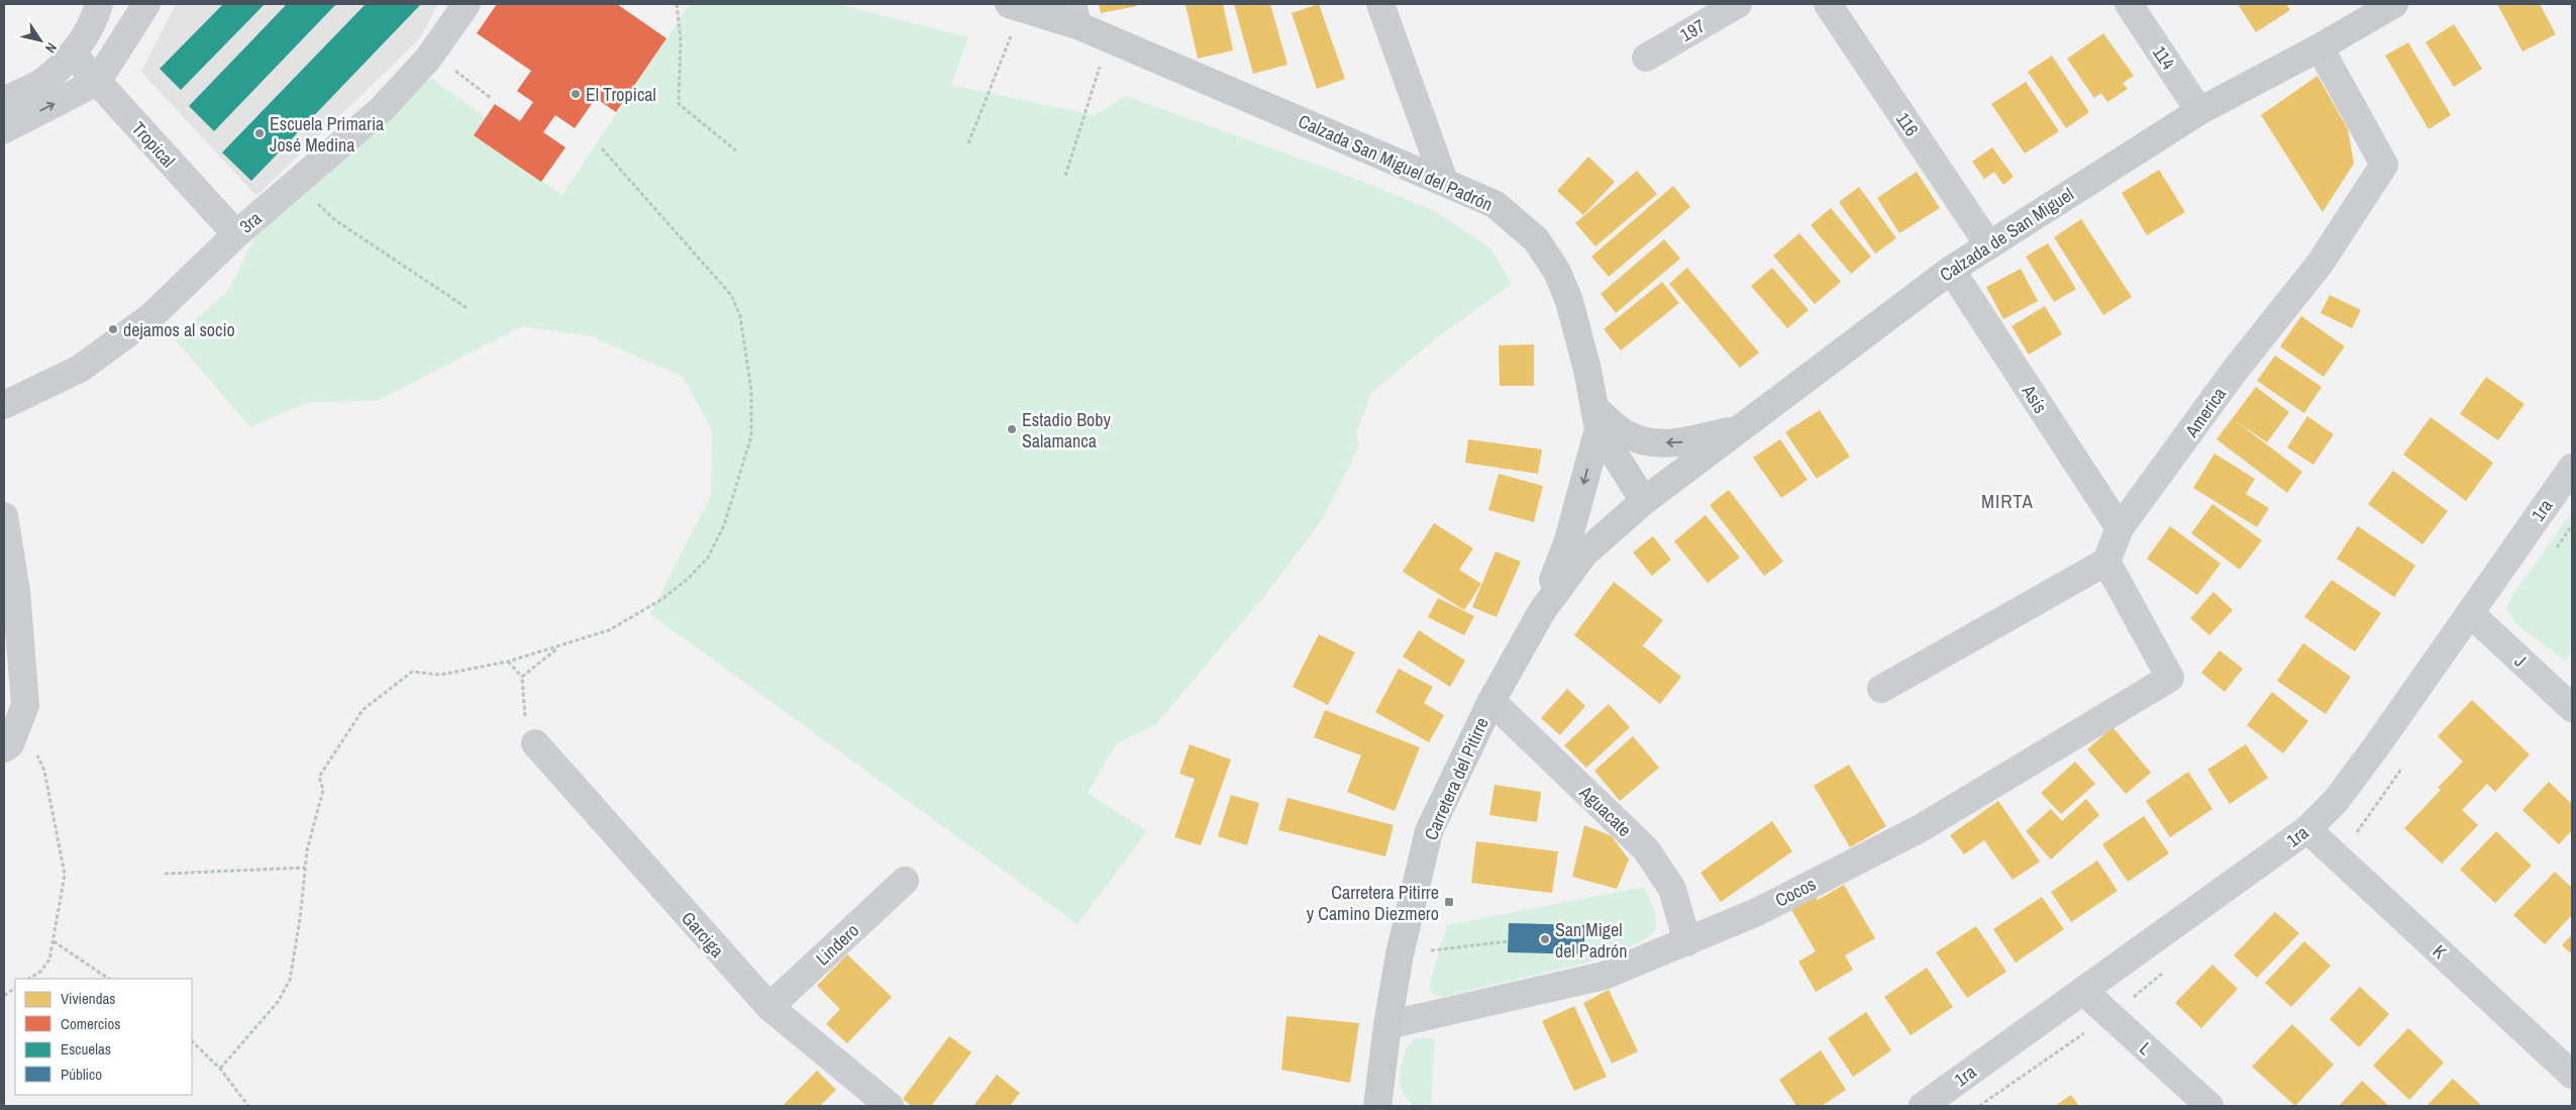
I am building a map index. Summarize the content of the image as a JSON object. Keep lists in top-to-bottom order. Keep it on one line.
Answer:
{"streets":{"main road":["Calzada San Miguel del Padrón","Calzada de San Miguel","Carretera del Pitirre"],"street":["197","114","116","Tropical","3ra","Asís","America","1ra","J","Aguacate","Cocos","Garciga","Lindero","K","L"]},"crossings":[["114","Calzada de San Miguel"],["116","Calzada de San Miguel"],["Tropical","3ra"],["Calzada San Miguel del Padrón","Calzada de San Miguel"],["Calzada San Miguel del Padrón","Carretera del Pitirre"],["Calzada de San Miguel","Asís"],["Calzada de San Miguel","America"],["Calzada de San Miguel","Carretera del Pitirre"],["Asís","America"],["America","Cocos"],["1ra","J"],["1ra","K"],["1ra","L"],["Carretera del Pitirre","Aguacate"],["Carretera del Pitirre","Cocos"],["Aguacate","Cocos"],["Garciga","Lindero"]],"districts":["MIRTA"],"places":{"other":["El Tropical","Escuela Primaria José Medina","dejamos al socio","Estadio Boby Salamanca","San Migel del Padrón"],"transit":["Carretera Pitirre y Camino Diezmero"]},"legend":["Viviendas","Comercios","Escuelas","Público"],"north":"bottom right"}
